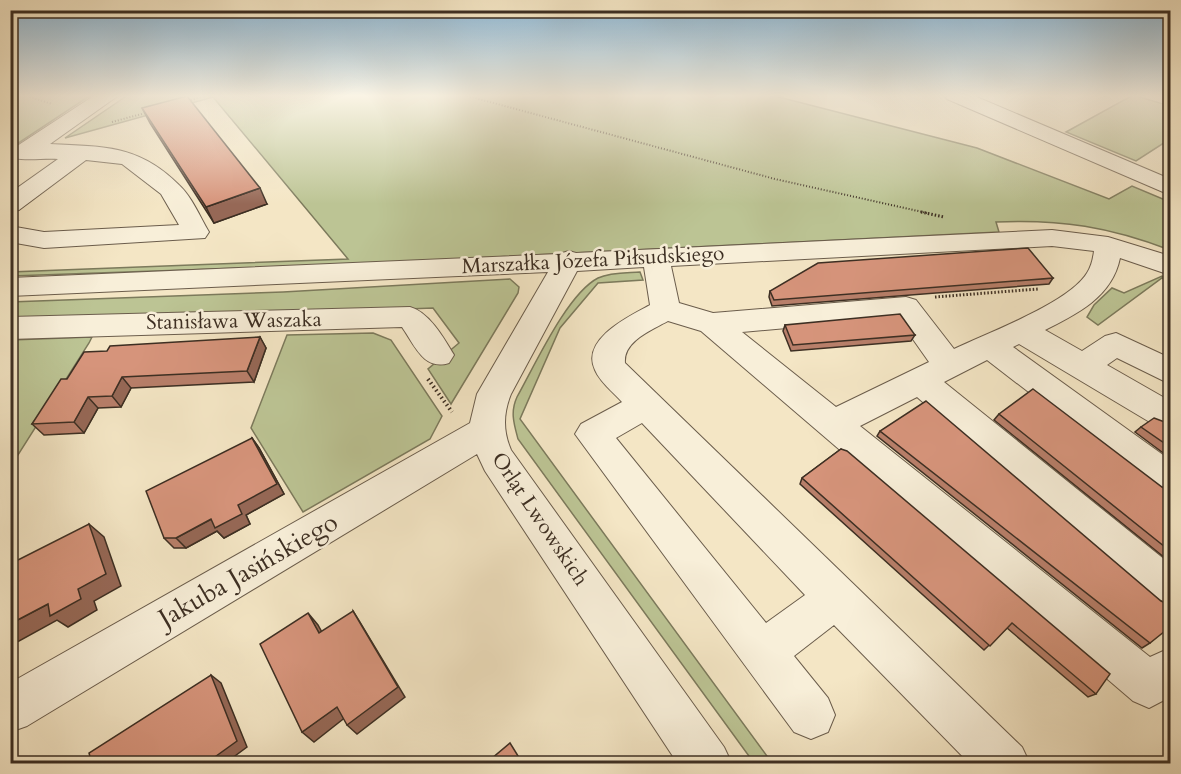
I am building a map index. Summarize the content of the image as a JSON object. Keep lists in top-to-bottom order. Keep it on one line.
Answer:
{"streets":{"street":["Marszałka Józefa Piłsudskiego","Stanisława Waszaka","Orląt Lwowskich","Jakuba Jasińskiego"]},"crossings":[["Marszałka Józefa Piłsudskiego","Orląt Lwowskich"],["Orląt Lwowskich","Jakuba Jasińskiego"]]}
